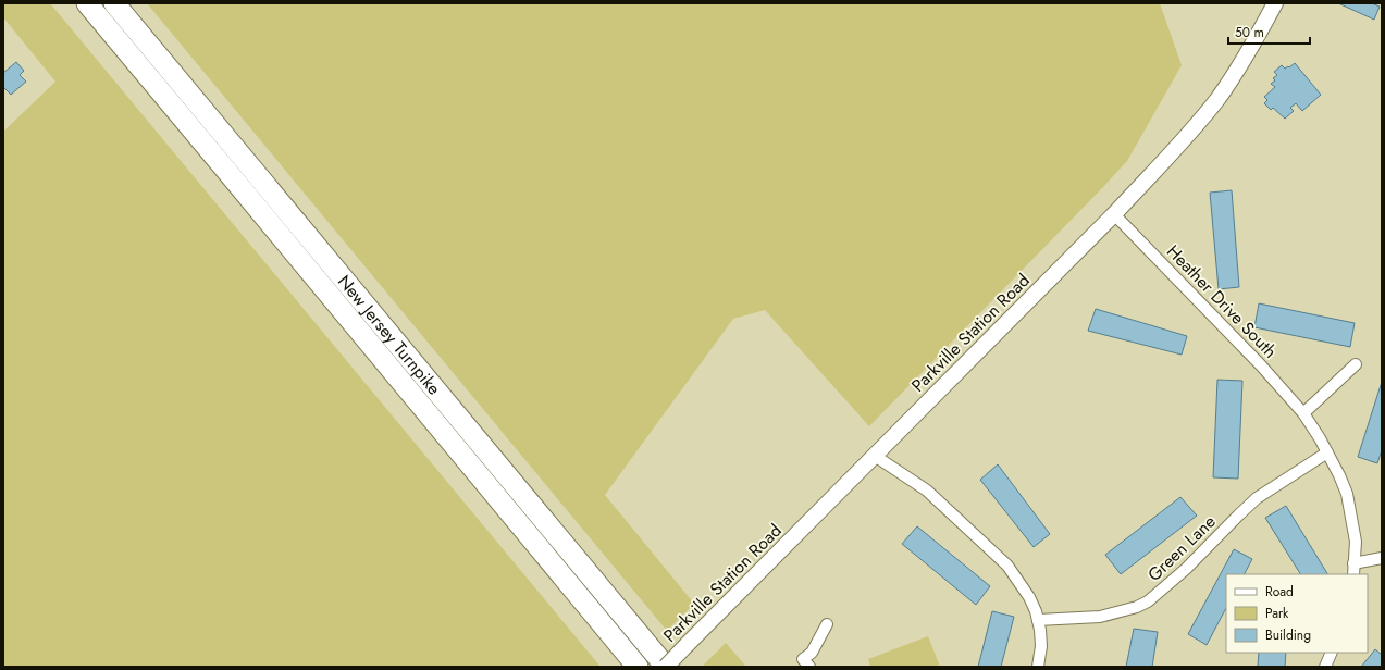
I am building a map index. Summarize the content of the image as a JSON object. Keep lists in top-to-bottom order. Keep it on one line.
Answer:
{"streets":{"highway":["New Jersey Turnpike"],"main road":["Parkville Station Road"],"street":["Heather Drive South","Green Lane"]},"crossings":[["Heather Drive South","Parkville Station Road"],["Heather Drive South","Green Lane"],["Parkville Station Road","New Jersey Turnpike"]],"legend":["Road","Park","Building"],"scale_bar":"50 m"}
